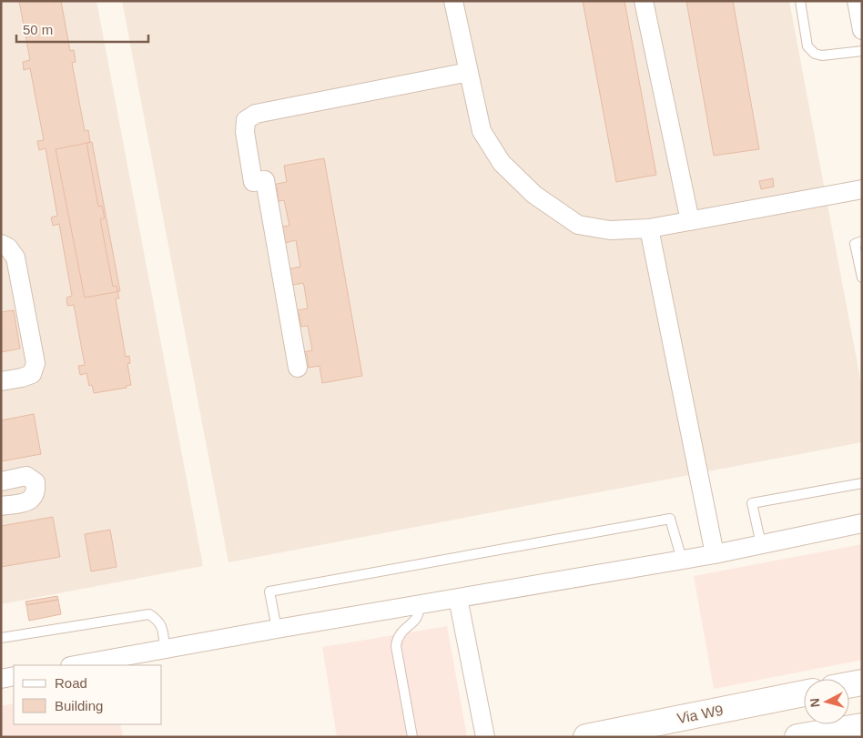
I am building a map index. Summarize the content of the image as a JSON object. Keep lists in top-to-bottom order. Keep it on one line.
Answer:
{"streets":{"street":["Via W9"]},"legend":["Road","Building"],"scale_bar":"50 m","north":"left"}
